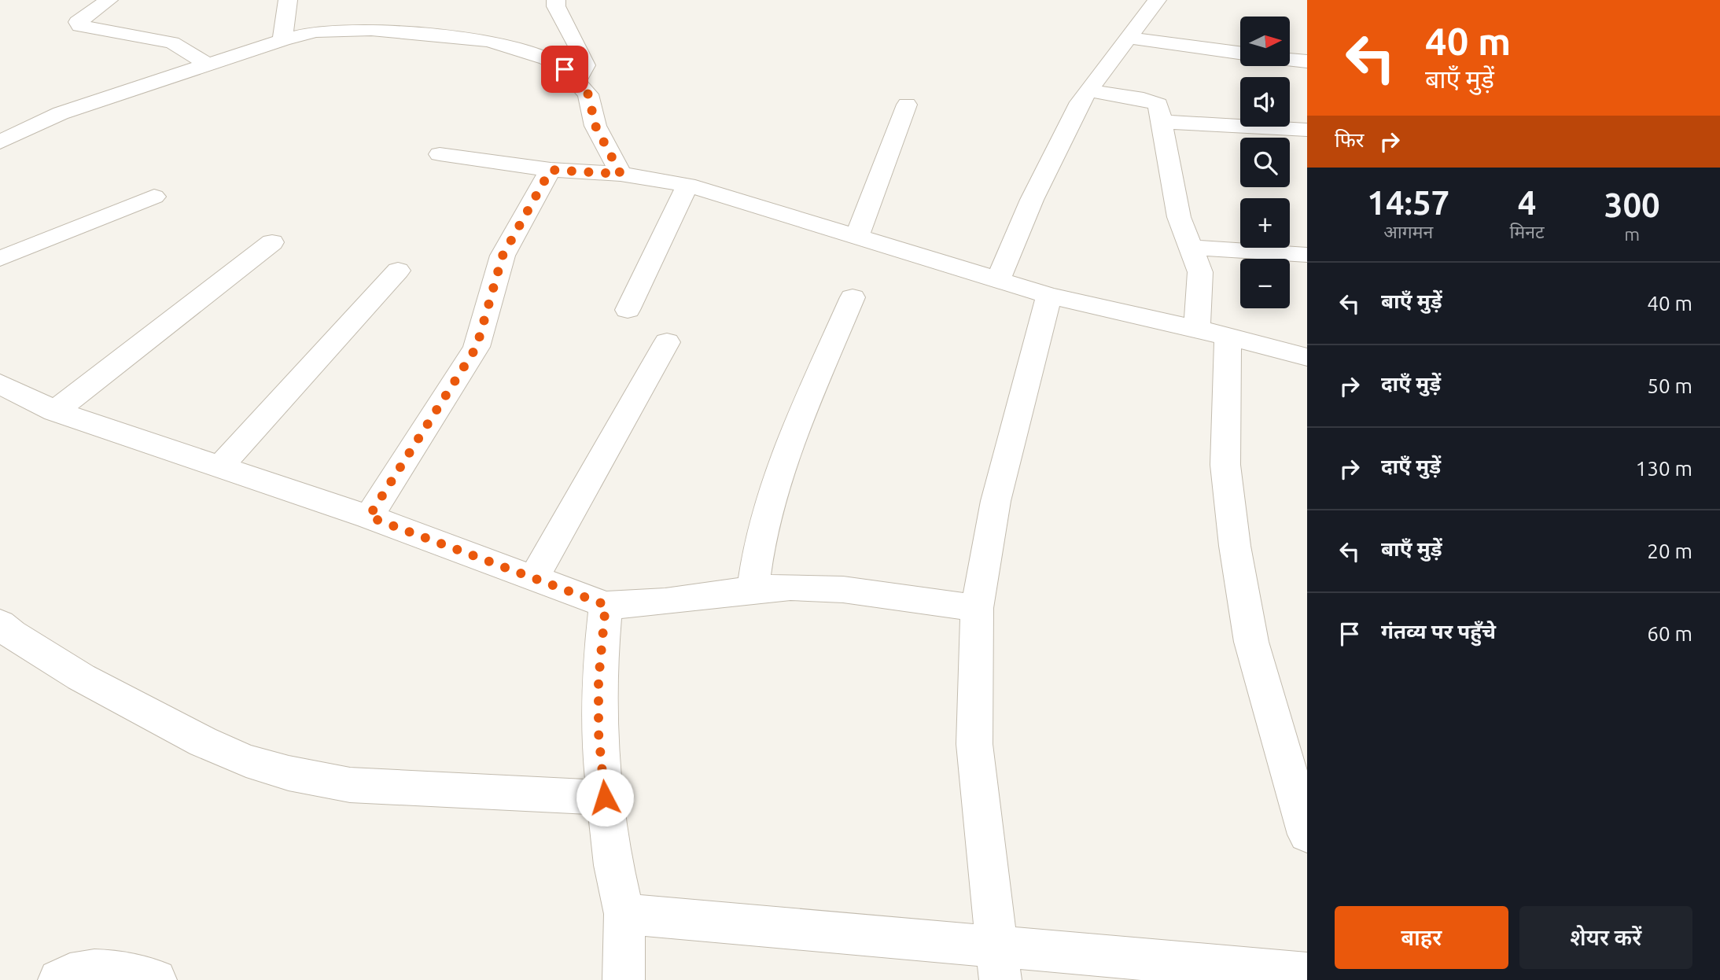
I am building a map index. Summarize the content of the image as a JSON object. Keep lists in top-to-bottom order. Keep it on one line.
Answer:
{"north":"right","page":{"turn":["40 m","बाएँ मुड़ें"],"map_buttons":["+","−"],"then":"फिर","eta":["14:57","आगमन","4","मिनट","300","m"],"list":[{"name":"बाएँ मुड़ें","value":"40 m"},{"name":"दाएँ मुड़ें","value":"50 m"},{"name":"दाएँ मुड़ें","value":"130 m"},{"name":"बाएँ मुड़ें","value":"20 m"},{"name":"गंतव्य पर पहुँचे","value":"60 m"}],"buttons":["बाहर","शेयर करें"]}}
